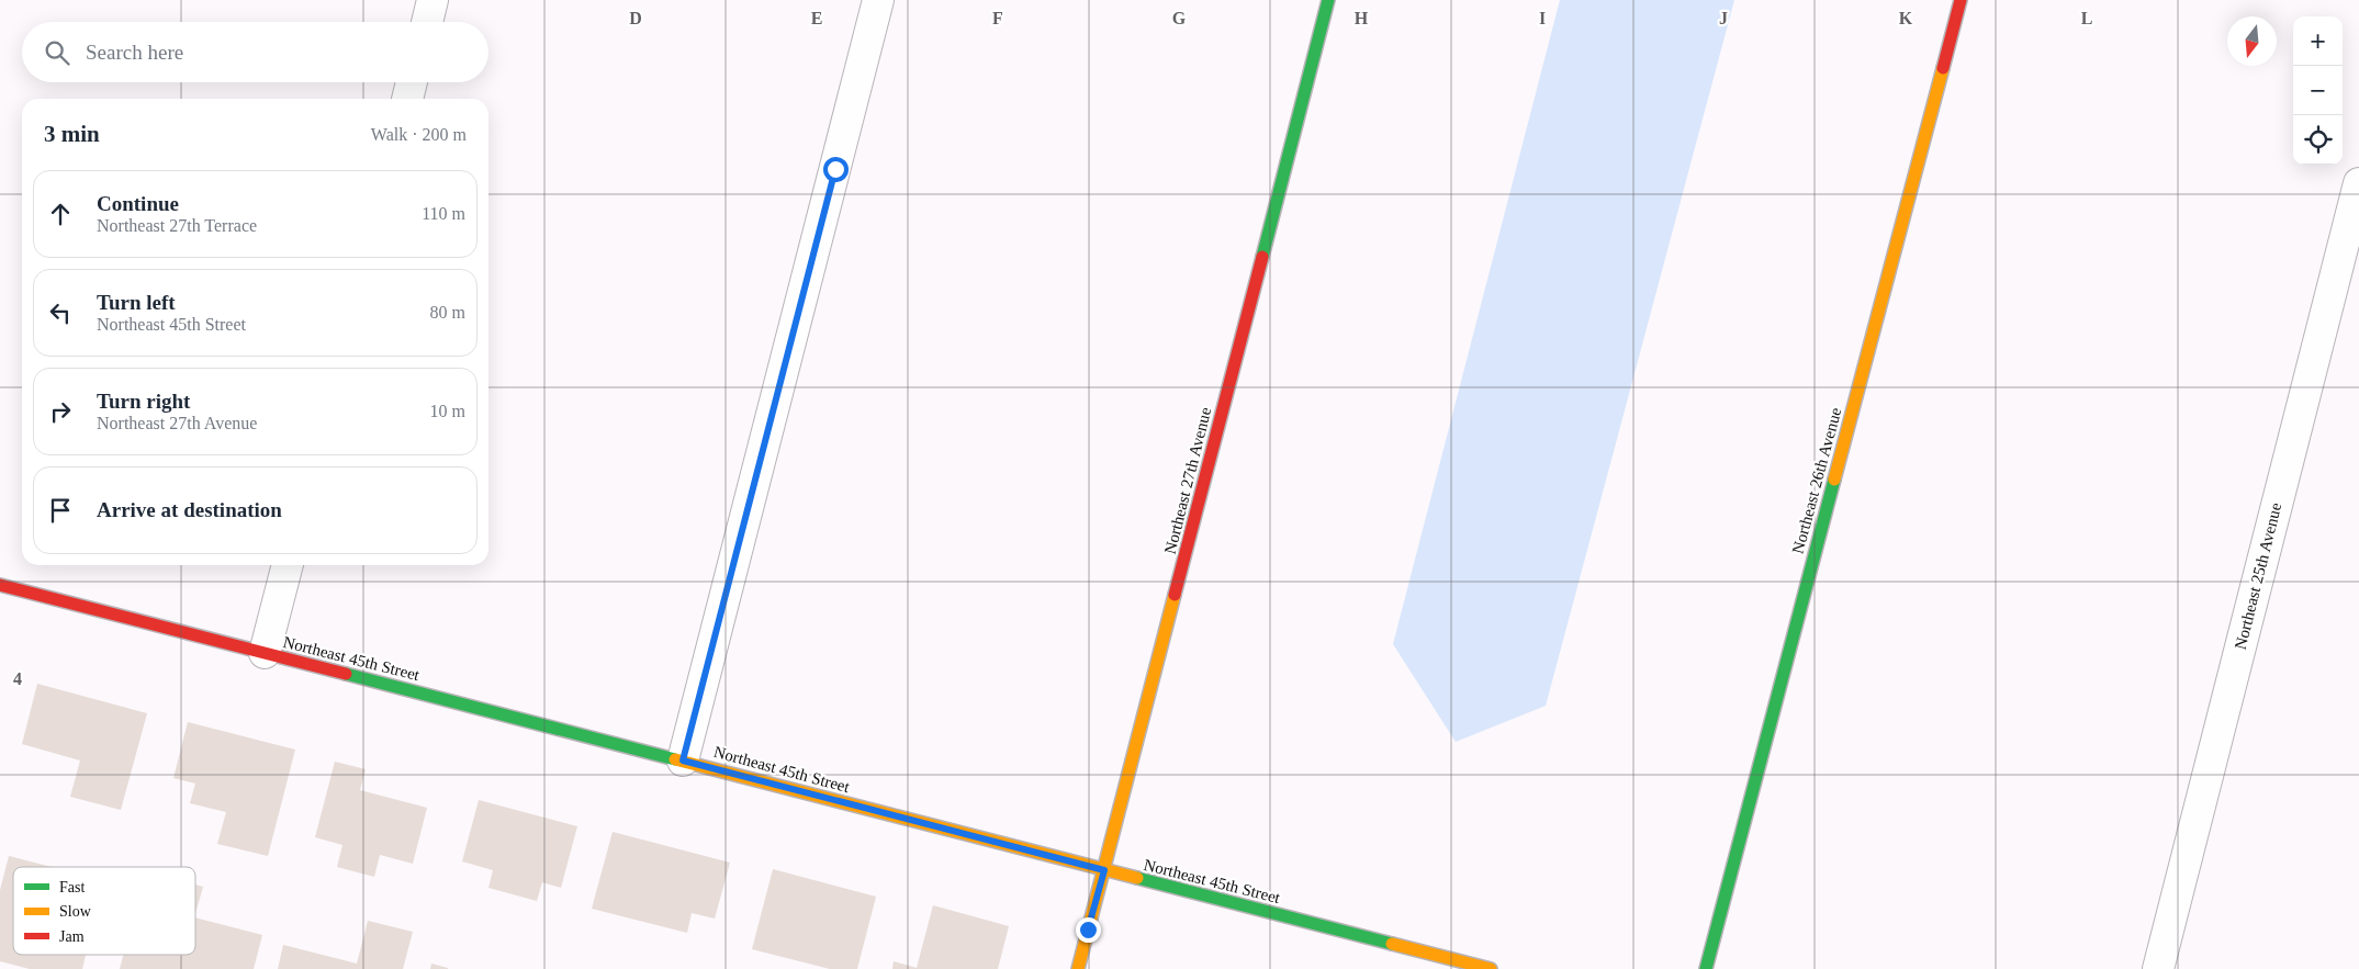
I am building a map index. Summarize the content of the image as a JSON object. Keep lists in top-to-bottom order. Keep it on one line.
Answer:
{"streets":{"street":["Northeast 27th Avenue","Northeast 26th Avenue","Northeast 25th Avenue","Northeast 45th Street"]},"crossings":[["Northeast 27th Avenue","Northeast 45th Street"]],"legend":["Fast","Slow","Jam"],"north":"bottom","page":{"map_buttons":["+","−"],"search":"Search here","heading":["3 min","Walk · 200 m"],"list":[["Continue","Northeast 27th Terrace","110 m"],["Turn left","Northeast 45th Street","80 m"],["Turn right","Northeast 27th Avenue","10 m"],"Arrive at destination"]},"grid":{"columns":["D","E","F","G","H","I","J","K","L"],"rows":["4"]}}
